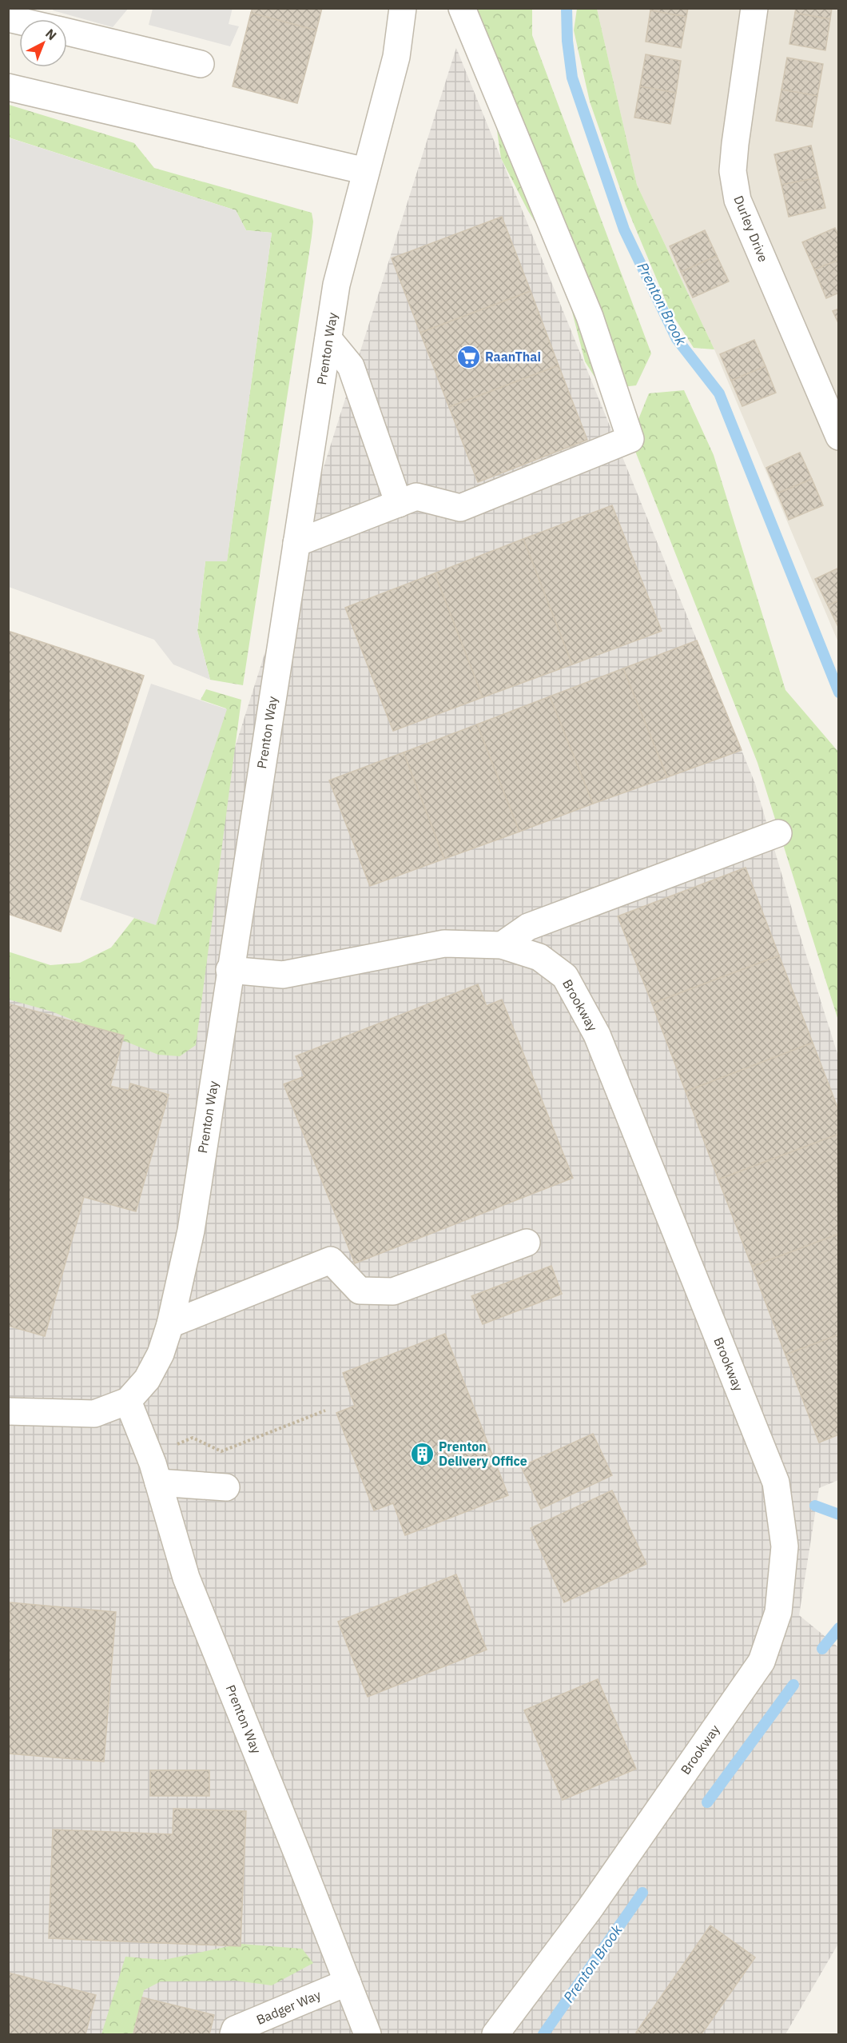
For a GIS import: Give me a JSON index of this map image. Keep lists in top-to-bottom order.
{
  "streets": {
    "street": [
      "Durley Drive",
      "Prenton Way",
      "Brookway",
      "Badger Way"
    ]
  },
  "crossings": [
    ["Prenton Way", "Brookway"],
    ["Prenton Way", "Badger Way"]
  ],
  "water": ["Prenton Brook"],
  "places": {
    "supermarket": ["RaanThai"],
    "building": ["Prenton Delivery Office"]
  },
  "north": "top right"
}
